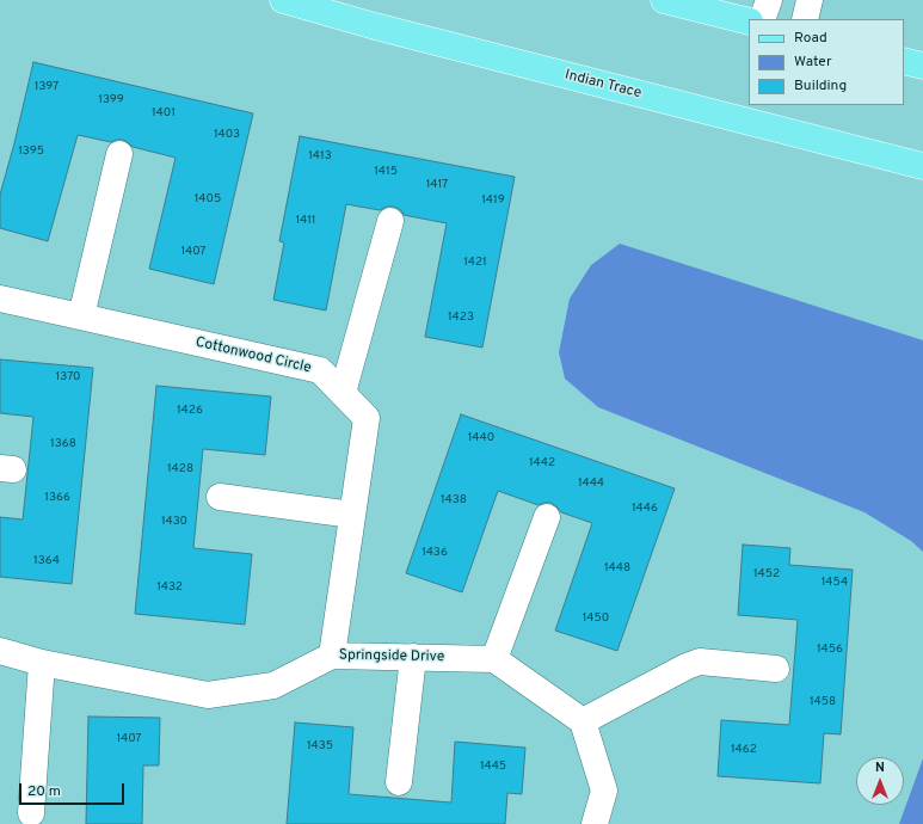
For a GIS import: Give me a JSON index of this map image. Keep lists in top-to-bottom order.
{
  "streets": {
    "main road": ["Indian Trace"],
    "street": ["Cottonwood Circle", "Springside Drive"]
  },
  "crossings": [
    ["Cottonwood Circle", "Springside Drive"]
  ],
  "house_numbers": [
    "1397",
    "1399",
    "1401",
    "1403",
    "1395",
    "1413",
    "1415",
    "1417",
    "1405",
    "1419",
    "1411",
    "1407",
    "1421",
    "1423",
    "1370",
    "1426",
    "1440",
    "1368",
    "1442",
    "1428",
    "1444",
    "1366",
    "1438",
    "1446",
    "1430",
    "1436",
    "1364",
    "1448",
    "1452",
    "1454",
    "1432",
    "1450",
    "1456",
    "1458",
    "1407",
    "1435",
    "1462",
    "1445"
  ],
  "legend": ["Road", "Water", "Building"],
  "scale_bar": "20 m",
  "north": "top"
}
